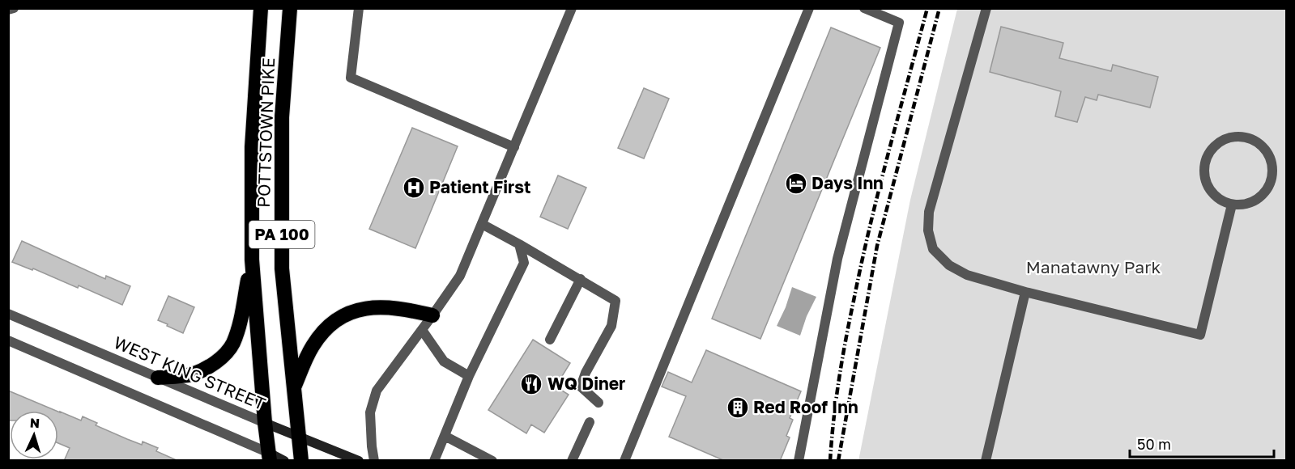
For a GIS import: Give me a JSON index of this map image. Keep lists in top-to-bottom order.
{
  "streets": {
    "highway": ["POTTSTOWN PIKE", "PA 100"],
    "main road": ["WEST KING STREET"]
  },
  "crossings": [
    ["POTTSTOWN PIKE", "WEST KING STREET"]
  ],
  "parks": ["Manatawny Park"],
  "places": {
    "hotel": ["Days Inn"],
    "hospital": ["Patient First"],
    "restaurant": ["WQ Diner"],
    "building": ["Red Roof Inn"]
  },
  "scale_bar": "50 m",
  "north": "top"
}
